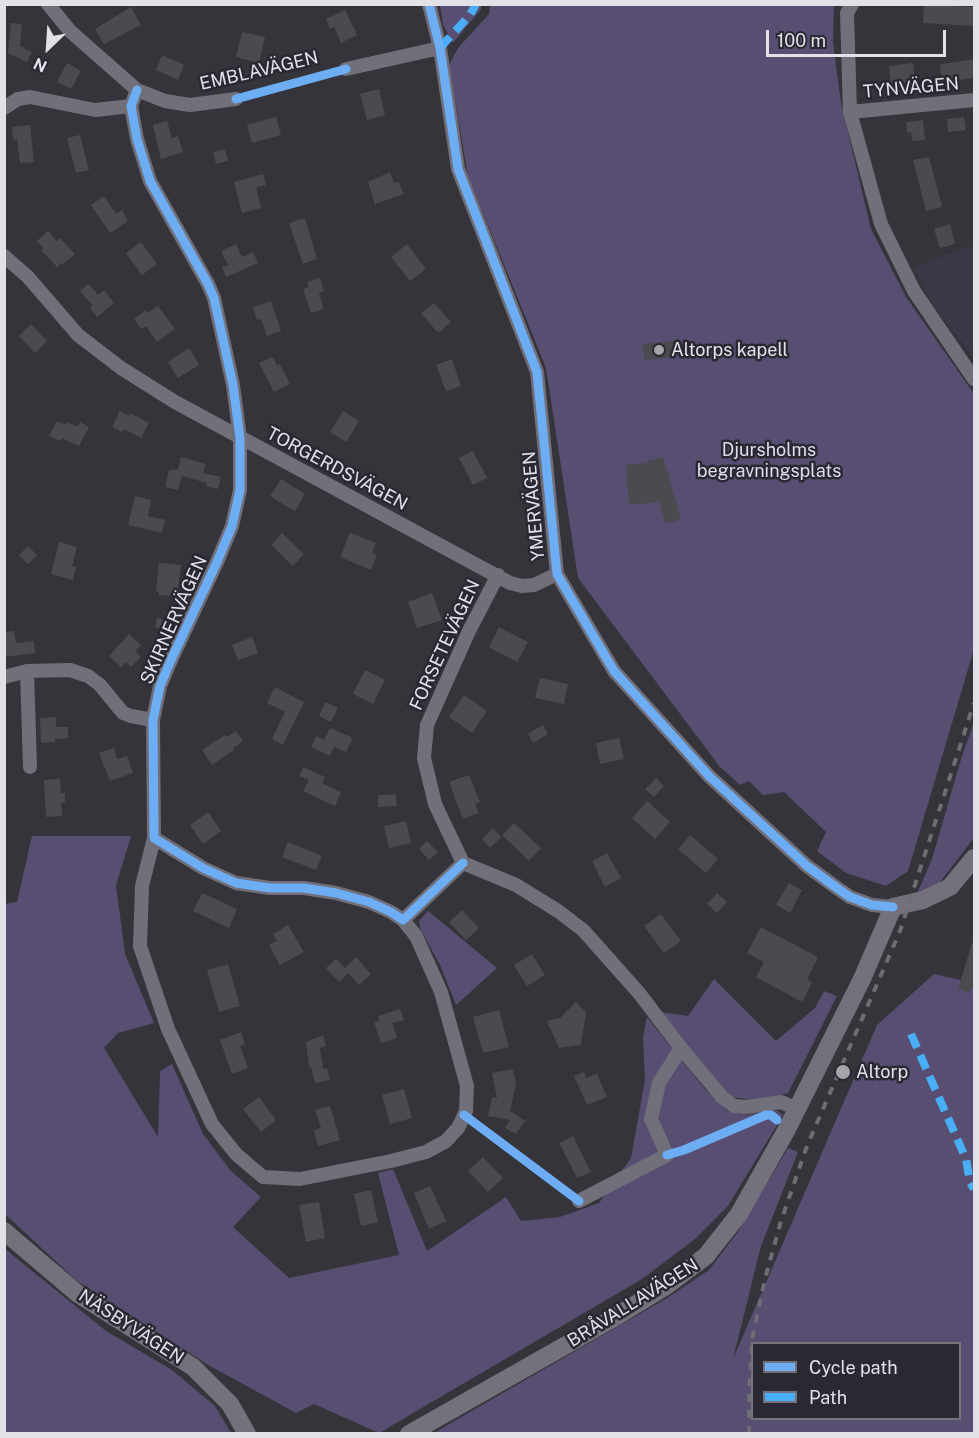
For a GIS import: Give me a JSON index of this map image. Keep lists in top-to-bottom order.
{
  "streets": {
    "street": [
      "EMBLAVÄGEN",
      "TYNVÄGEN",
      "TORGERDSVÄGEN",
      "YMERVÄGEN",
      "SKIRNERVÄGEN",
      "FORSETEVÄGEN",
      "BRÅVALLAVÄGEN",
      "NÄSBYVÄGEN"
    ]
  },
  "crossings": [
    ["EMBLAVÄGEN", "YMERVÄGEN"],
    ["TORGERDSVÄGEN", "YMERVÄGEN"],
    ["TORGERDSVÄGEN", "SKIRNERVÄGEN"],
    ["TORGERDSVÄGEN", "FORSETEVÄGEN"],
    ["YMERVÄGEN", "BRÅVALLAVÄGEN"]
  ],
  "parks": ["Djursholms begravningsplats"],
  "places": ["Altorps kapell", "Altorp"],
  "legend": ["Cycle path", "Path"],
  "scale_bar": "100 m",
  "north": "bottom left"
}
